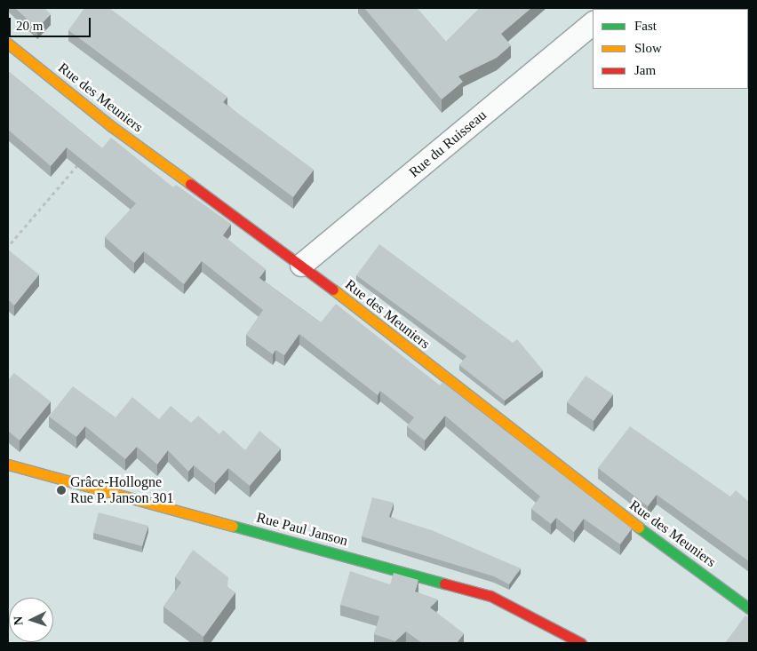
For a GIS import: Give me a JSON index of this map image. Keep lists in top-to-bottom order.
{
  "streets": {
    "street": ["Rue des Meuniers", "Rue du Ruisseau", "Rue Paul Janson"]
  },
  "crossings": [
    ["Rue des Meuniers", "Rue du Ruisseau"]
  ],
  "places": ["Grâce-Hollogne Rue P. Janson 301"],
  "legend": ["Fast", "Slow", "Jam"],
  "scale_bar": "20 m",
  "north": "left"
}
